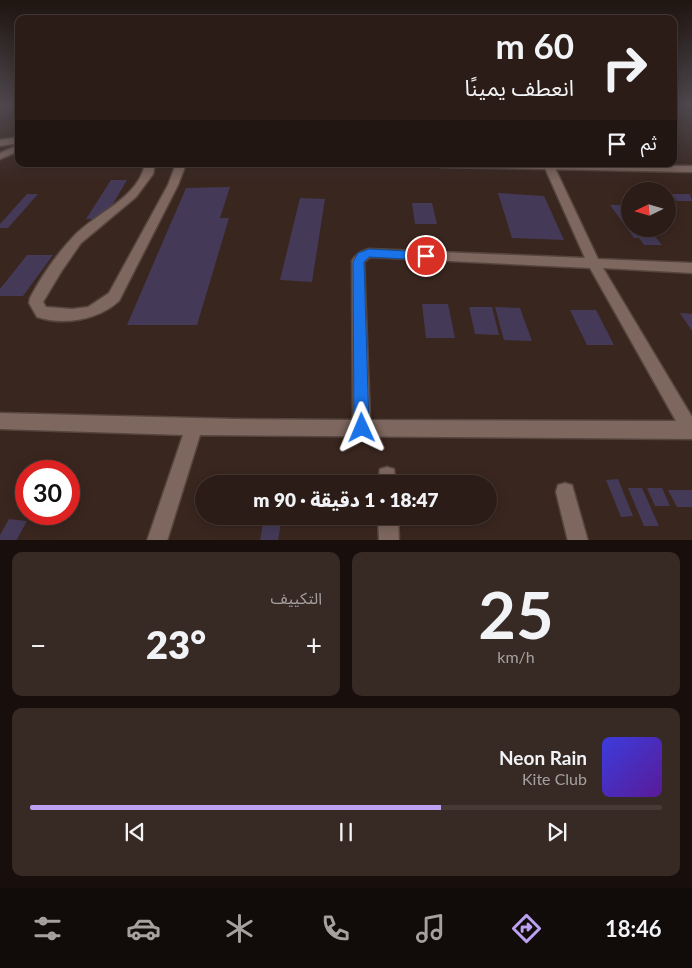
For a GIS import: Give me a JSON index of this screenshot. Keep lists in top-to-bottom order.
{
  "north": "left",
  "page": {
    "turn": ["60 m", "انعطف يمينًا"],
    "then": "ثم",
    "limit": "30",
    "trip": "18:47 · 1 دقيقة · 90 m",
    "tile": [
      ["25", "km/h"],
      "التكييف"
    ],
    "heat": ["−", "23°", "+"],
    "song": ["Neon Rain", "Kite Club"],
    "tabs": "18:46"
  }
}
